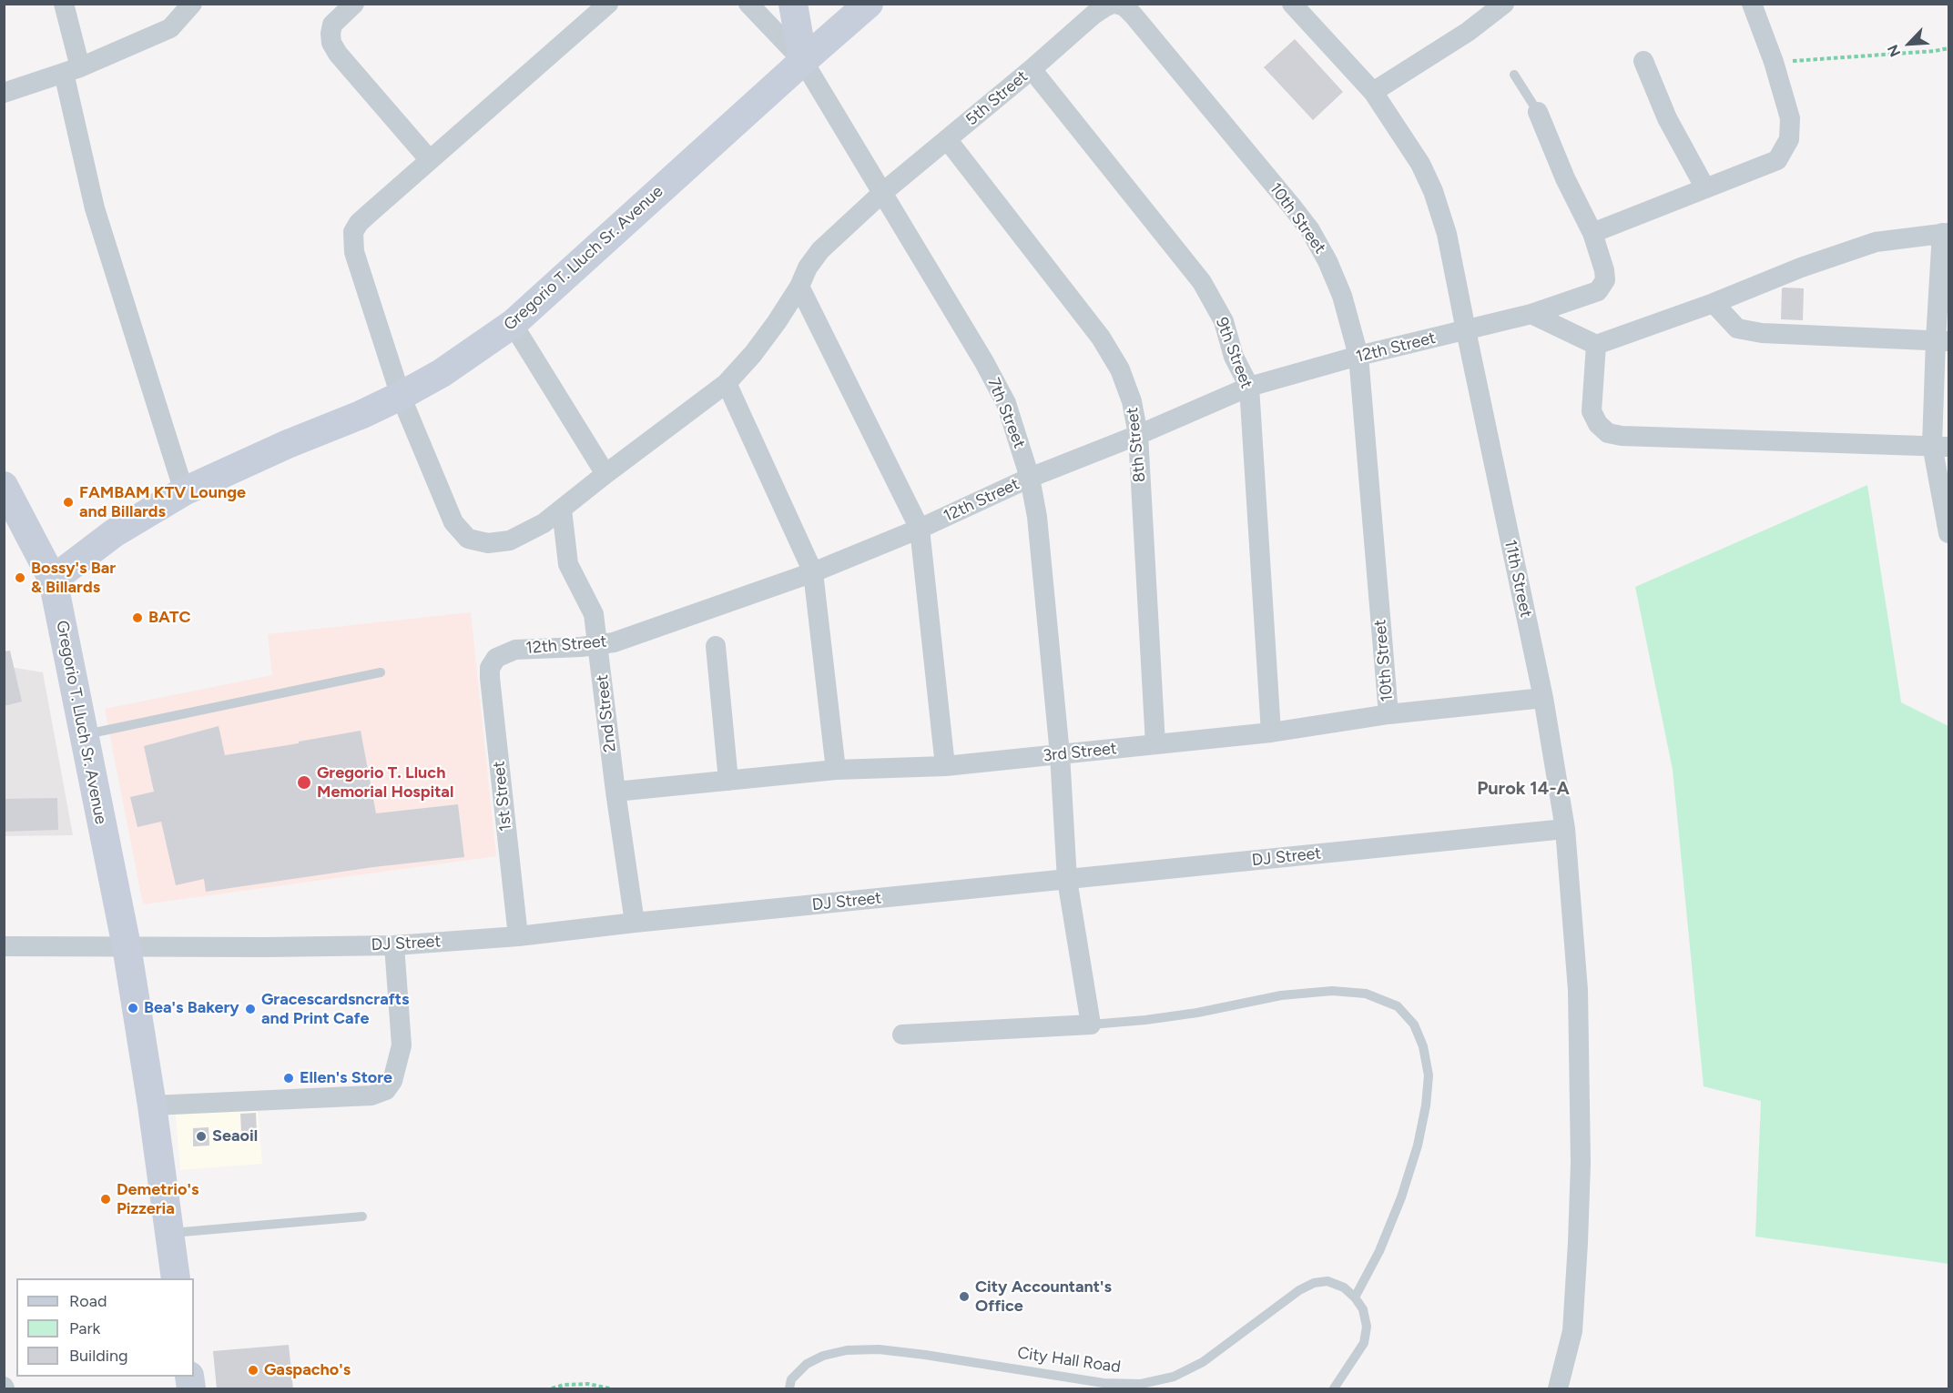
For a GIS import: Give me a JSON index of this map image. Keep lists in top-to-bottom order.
{
  "streets": {
    "main road": ["Gregorio T. Lluch Sr. Avenue"],
    "street": [
      "5th Street",
      "10th Street",
      "12th Street",
      "9th Street",
      "7th Street",
      "8th Street",
      "11th Street",
      "2nd Street",
      "3rd Street",
      "1st Street",
      "DJ Street"
    ],
    "lane": ["City Hall Road"]
  },
  "crossings": [
    ["5th Street", "10th Street"],
    ["5th Street", "Gregorio T. Lluch Sr. Avenue"],
    ["5th Street", "9th Street"],
    ["5th Street", "7th Street"],
    ["5th Street", "8th Street"],
    ["5th Street", "2nd Street"],
    ["10th Street", "12th Street"],
    ["10th Street", "3rd Street"],
    ["Gregorio T. Lluch Sr. Avenue", "7th Street"],
    ["Gregorio T. Lluch Sr. Avenue", "DJ Street"],
    ["12th Street", "9th Street"],
    ["12th Street", "7th Street"],
    ["12th Street", "8th Street"],
    ["12th Street", "11th Street"],
    ["12th Street", "2nd Street"],
    ["12th Street", "1st Street"],
    ["9th Street", "3rd Street"],
    ["7th Street", "3rd Street"],
    ["7th Street", "DJ Street"],
    ["8th Street", "3rd Street"],
    ["11th Street", "3rd Street"],
    ["11th Street", "DJ Street"],
    ["2nd Street", "3rd Street"],
    ["2nd Street", "DJ Street"],
    ["1st Street", "DJ Street"]
  ],
  "districts": ["Purok 14-A"],
  "places": [
    "FAMBAM KTV Lounge and Billards",
    "Bossy's Bar & Billards",
    "BATC",
    "Gregorio T. Lluch Memorial Hospital",
    "Bea's Bakery",
    "Gracescardsncrafts and Print Cafe",
    "Ellen's Store",
    "Seaoil",
    "Demetrio's Pizzeria",
    "City Accountant's Office",
    "Gaspacho's"
  ],
  "legend": ["Road", "Park", "Building"],
  "north": "bottom left"
}
